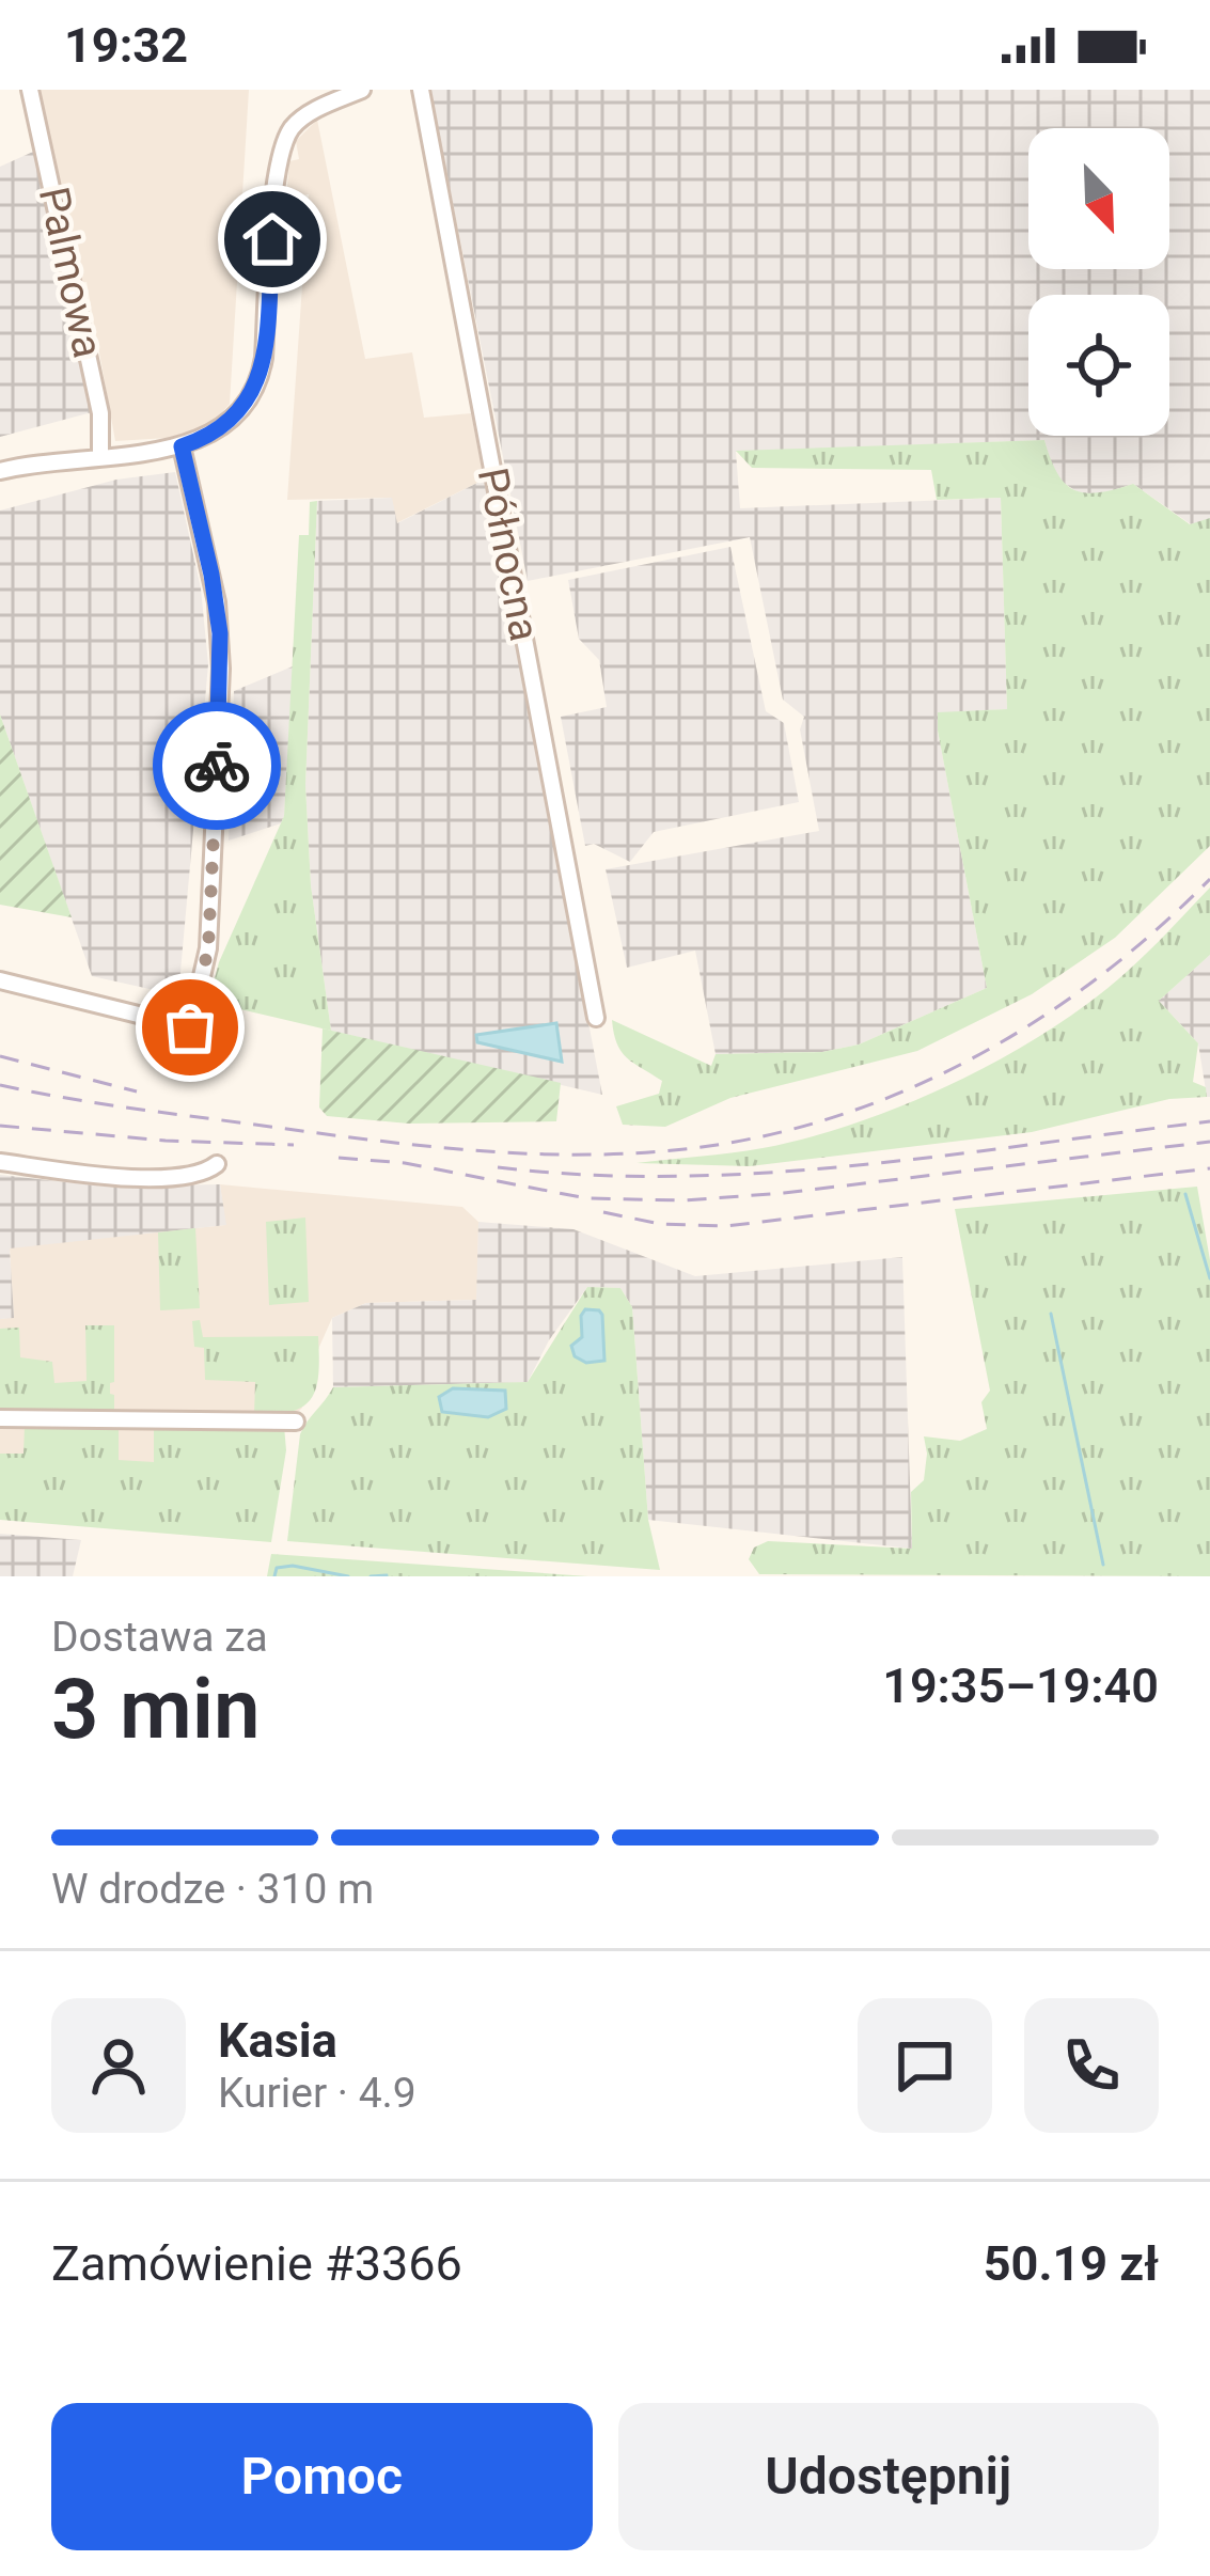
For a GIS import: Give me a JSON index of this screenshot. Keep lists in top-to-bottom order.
{
  "streets": {
    "street": ["Palmowa", "Północna"]
  },
  "north": "bottom right",
  "page": {
    "status": "19:32",
    "heading": ["3 min", "Dostawa za", "19:35–19:40"],
    "panel": [
      "Kasia",
      "Kurier · 4.9",
      "Zamówienie #3366",
      "50.19 zł"
    ],
    "bar": "W drodze · 310 m",
    "buttons": ["Pomoc", "Udostępnij"]
  }
}
